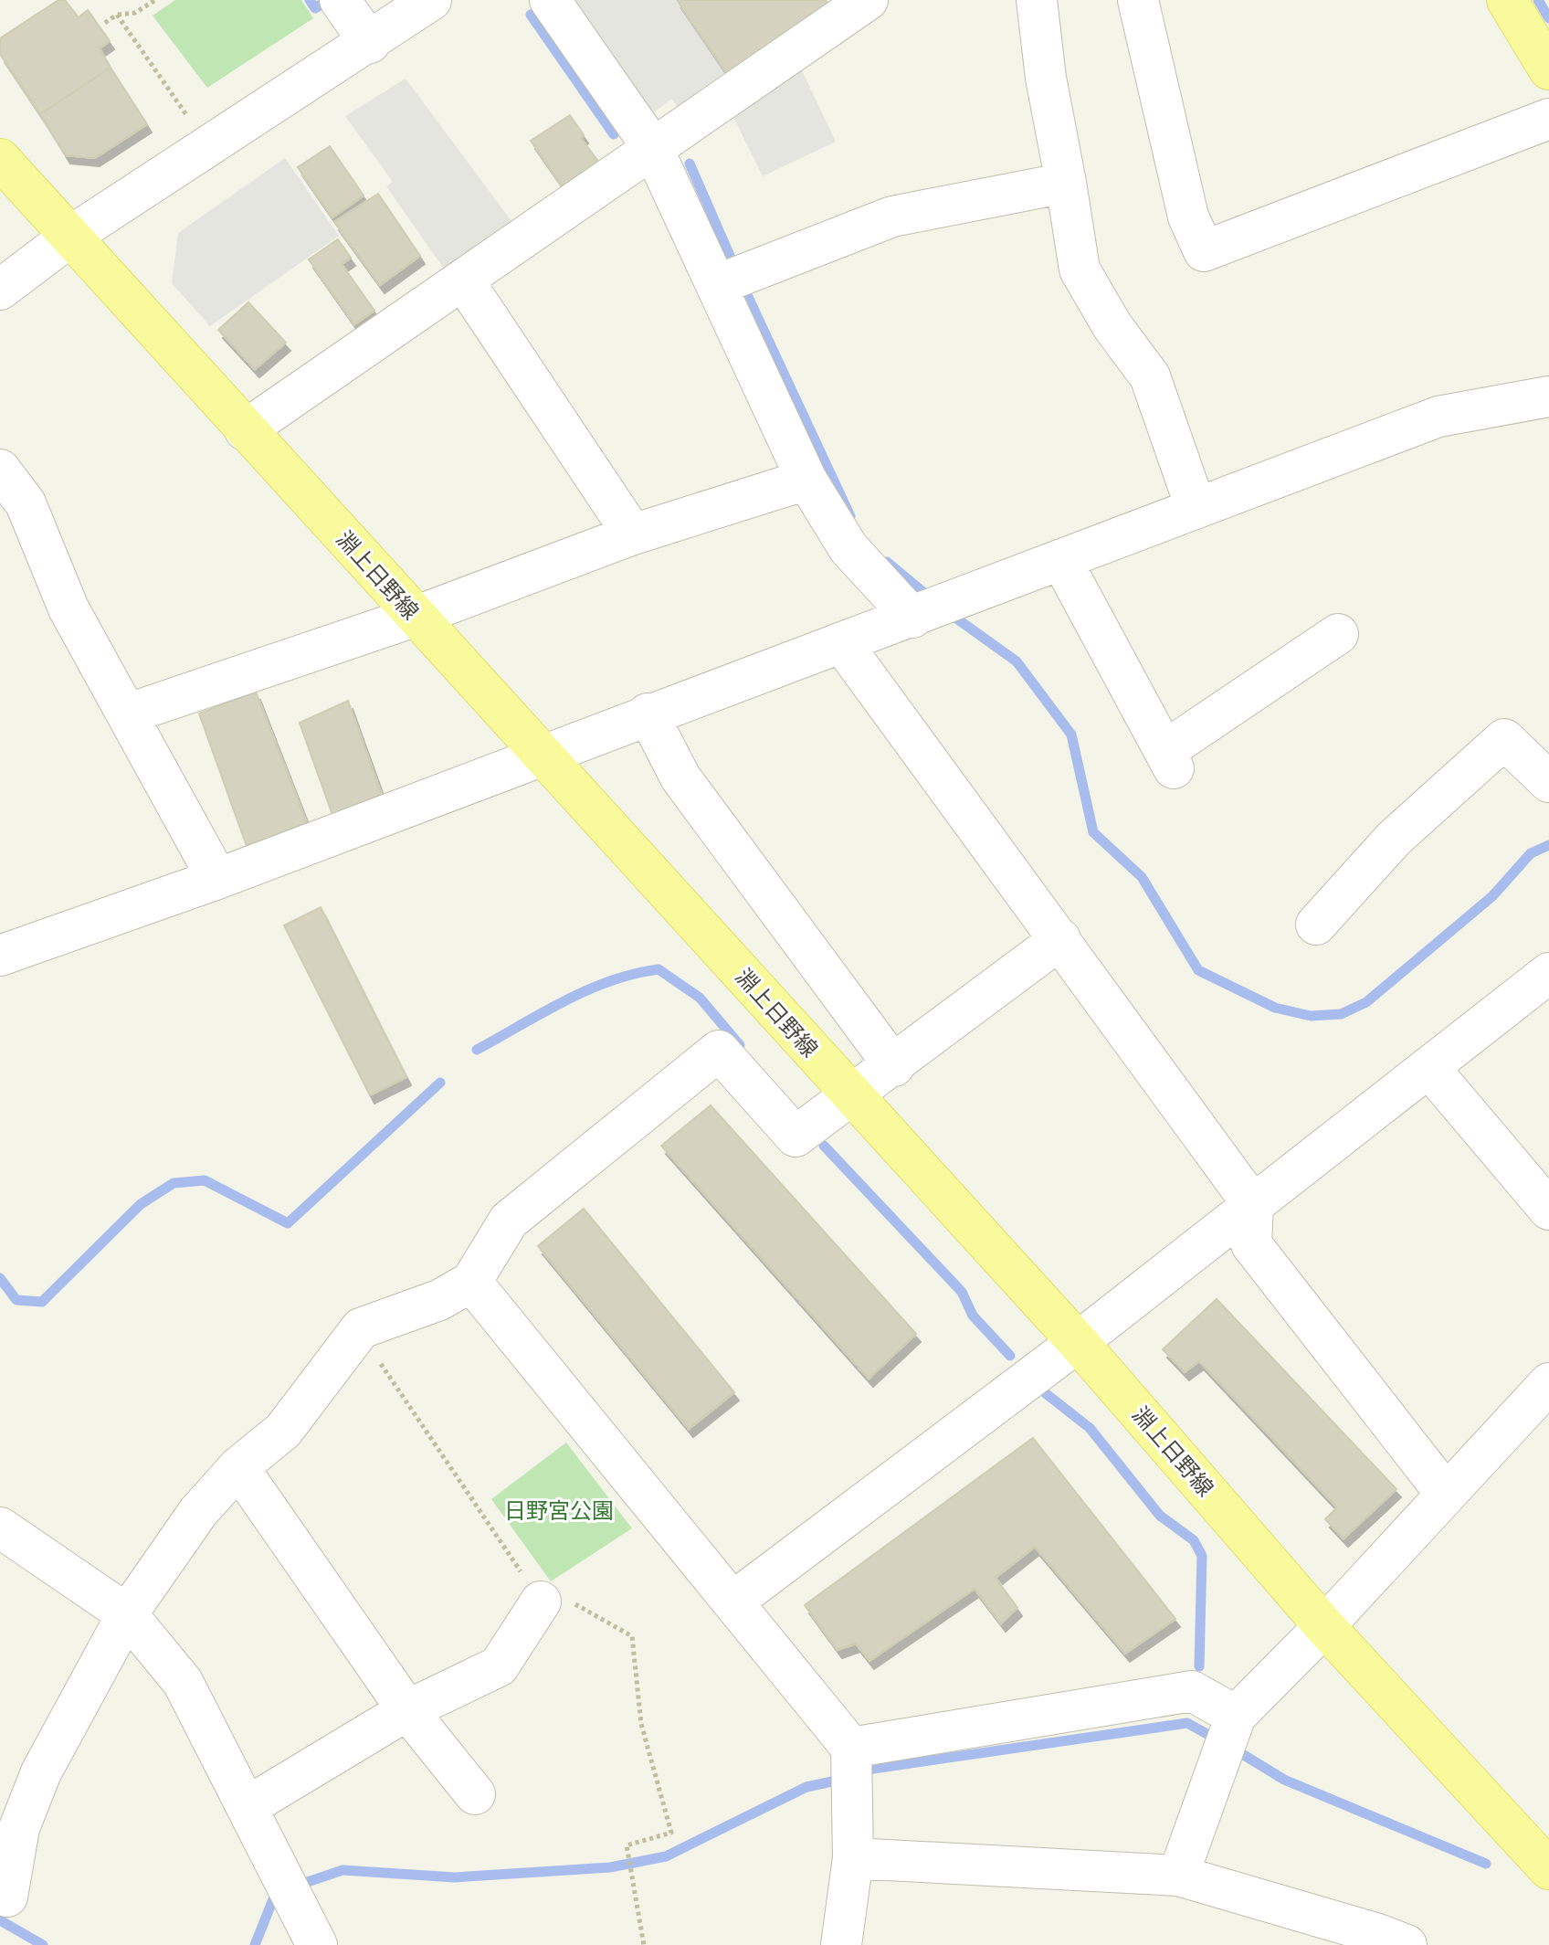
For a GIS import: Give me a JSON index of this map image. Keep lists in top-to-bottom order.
{
  "streets": {
    "main road": ["淵上日野線"]
  },
  "parks": ["日野宮公園"]
}
